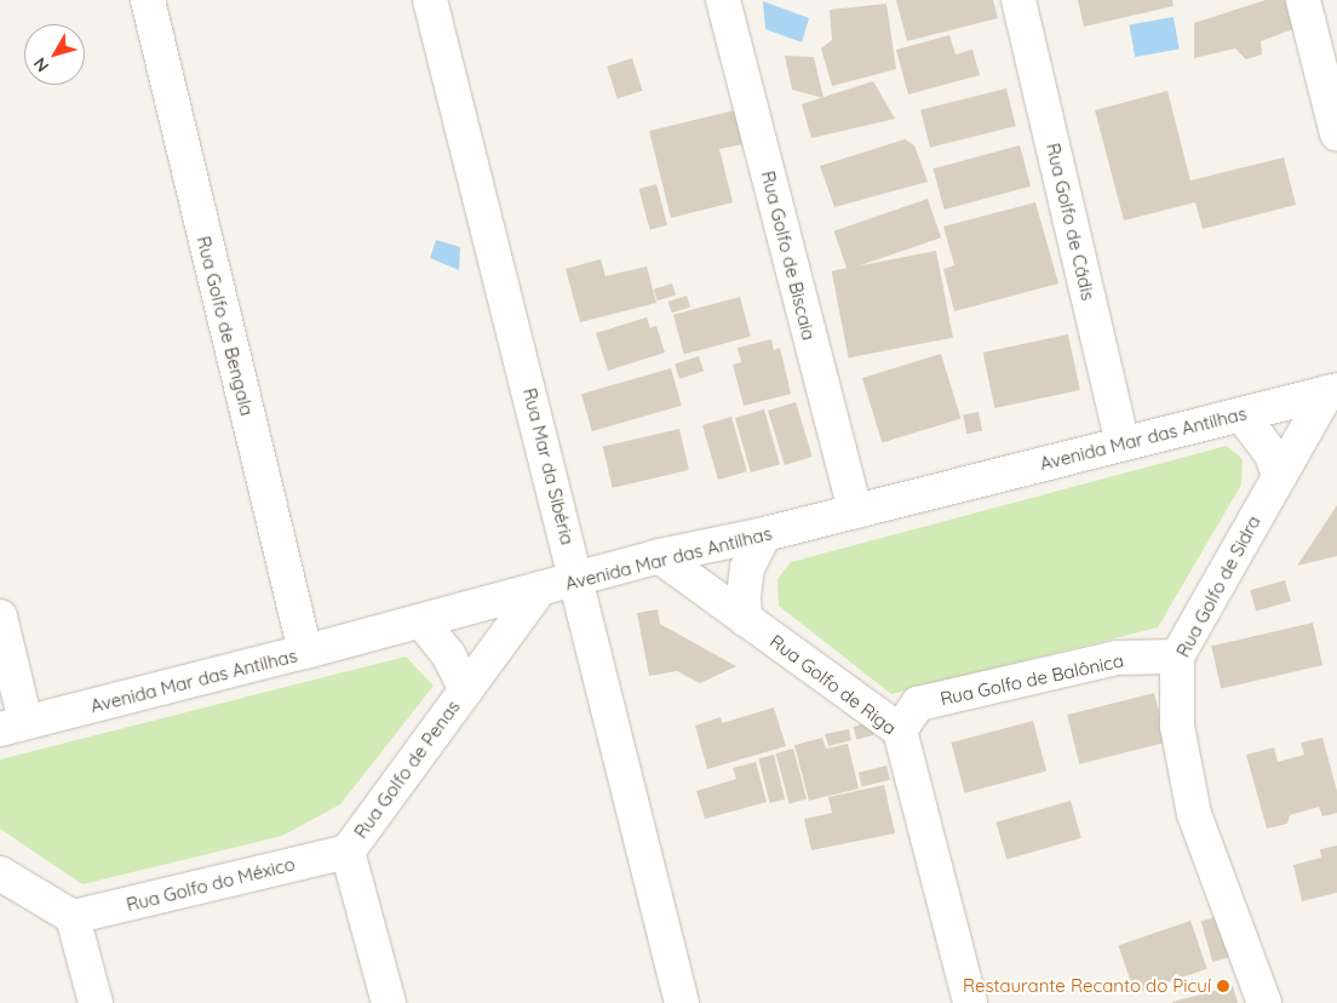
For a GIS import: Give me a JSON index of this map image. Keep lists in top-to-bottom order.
{
  "streets": {
    "street": [
      "Rua Golfo de Cádis",
      "Rua Golfo de Biscaia",
      "Rua Golfo de Bengala",
      "Avenida Mar das Antilhas",
      "Rua Mar da Sibéria",
      "Rua Golfo de Sidra",
      "Rua Golfo de Balônica",
      "Rua Golfo de Riga",
      "Rua Golfo de Penas",
      "Rua Golfo do México"
    ]
  },
  "crossings": [
    ["Rua Golfo de Cádis", "Avenida Mar das Antilhas"],
    ["Rua Golfo de Biscaia", "Avenida Mar das Antilhas"],
    ["Rua Golfo de Bengala", "Avenida Mar das Antilhas"],
    ["Avenida Mar das Antilhas", "Rua Mar da Sibéria"],
    ["Avenida Mar das Antilhas", "Rua Golfo de Sidra"],
    ["Avenida Mar das Antilhas", "Rua Golfo de Riga"],
    ["Avenida Mar das Antilhas", "Rua Golfo de Penas"],
    ["Rua Golfo de Sidra", "Rua Golfo de Balônica"],
    ["Rua Golfo de Balônica", "Rua Golfo de Riga"],
    ["Rua Golfo de Penas", "Rua Golfo do México"]
  ],
  "places": ["Restaurante Recanto do Picuí"],
  "north": "bottom left"
}
